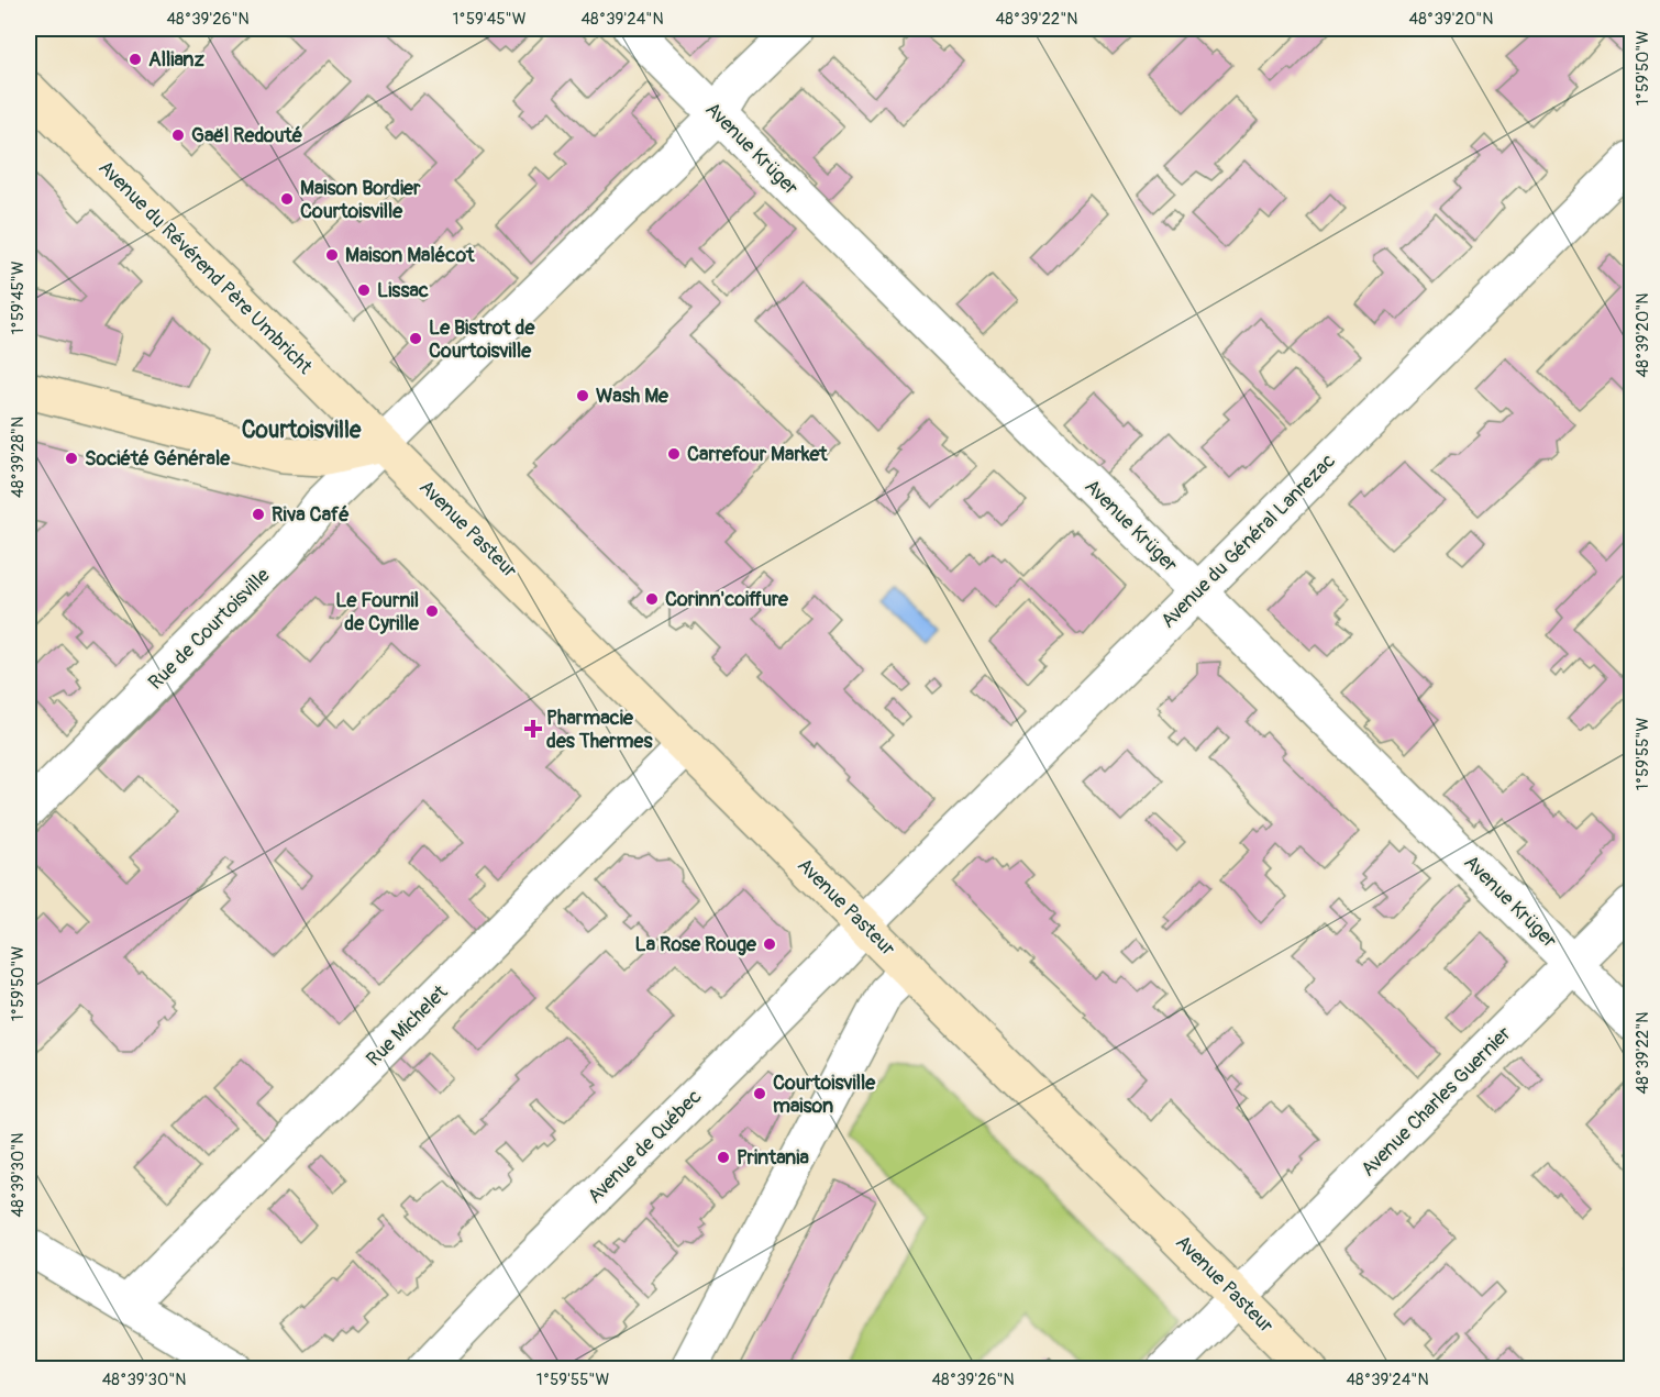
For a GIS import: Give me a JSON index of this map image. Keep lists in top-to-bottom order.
{
  "streets": {
    "main road": ["Avenue du Révérend Père Umbricht", "Avenue Pasteur"],
    "street": [
      "Avenue Krüger",
      "Avenue du Général Lanrezac",
      "Rue de Courtoisville",
      "Rue Michelet",
      "Avenue Charles Guernier",
      "Avenue de Québec"
    ]
  },
  "crossings": [
    ["Avenue Krüger", "Avenue du Général Lanrezac"],
    ["Avenue Krüger", "Rue de Courtoisville"],
    ["Avenue Krüger", "Avenue Charles Guernier"],
    ["Avenue du Révérend Père Umbricht", "Avenue Pasteur"],
    ["Avenue du Révérend Père Umbricht", "Rue de Courtoisville"],
    ["Avenue Pasteur", "Avenue du Général Lanrezac"],
    ["Avenue Pasteur", "Rue de Courtoisville"],
    ["Avenue Pasteur", "Rue Michelet"],
    ["Avenue Pasteur", "Avenue Charles Guernier"],
    ["Avenue Pasteur", "Avenue de Québec"],
    ["Avenue du Général Lanrezac", "Avenue de Québec"]
  ],
  "districts": ["Courtoisville"],
  "places": {
    "other": [
      "Allianz",
      "Gaël Redouté",
      "Maison Bordier Courtoisville",
      "Maison Malécot",
      "Lissac",
      "Le Bistrot de Courtoisville",
      "Wash Me",
      "Carrefour Market",
      "Société Générale",
      "Riva Café",
      "Corinn'coiffure",
      "Le Fournil de Cyrille",
      "La Rose Rouge",
      "Courtoisville maison",
      "Printania"
    ],
    "health": ["Pharmacie des Thermes"]
  },
  "coordinates": [
    "48°39'26\"N",
    "1°59'45\"W",
    "48°39'24\"N",
    "48°39'22\"N",
    "48°39'20\"N",
    "1°59'50\"W",
    "48°39'28\"N",
    "1°59'55\"W",
    "48°39'30\"N"
  ]
}
